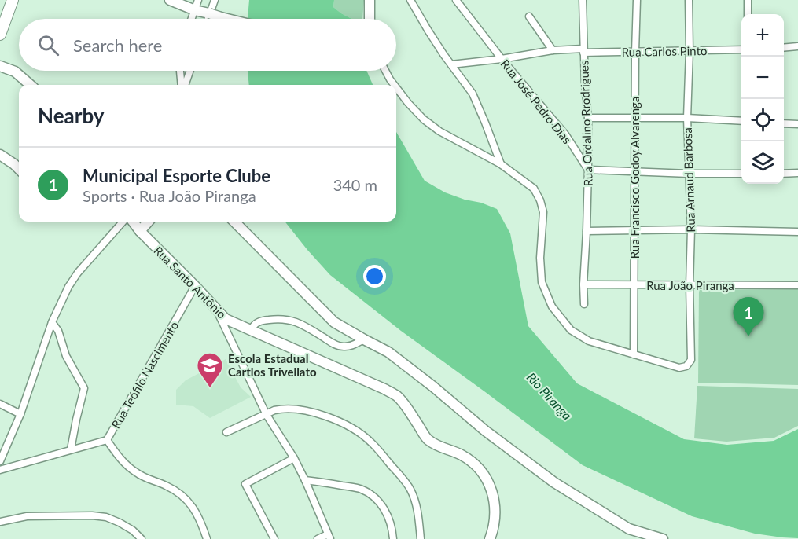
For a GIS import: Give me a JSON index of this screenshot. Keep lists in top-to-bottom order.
{
  "streets": {
    "main road": ["Rua Santo Antônio"],
    "street": [
      "Rua Carlos Pinto",
      "Rua José Pedro Dias",
      "Rua Ordalino Rrodrigues",
      "Rua Francisco Godoy Alvarenga",
      "Rua Arnaud Barbosa",
      "Rua João Piranga",
      "Rua Teófilo Nascimento"
    ]
  },
  "crossings": [
    ["Rua Carlos Pinto", "Rua José Pedro Dias"],
    ["Rua Carlos Pinto", "Rua Ordalino Rrodrigues"],
    ["Rua Carlos Pinto", "Rua Francisco Godoy Alvarenga"],
    ["Rua Carlos Pinto", "Rua Arnaud Barbosa"],
    ["Rua José Pedro Dias", "Rua Ordalino Rrodrigues"],
    ["Rua Ordalino Rrodrigues", "Rua João Piranga"],
    ["Rua Francisco Godoy Alvarenga", "Rua Arnaud Barbosa"],
    ["Rua Francisco Godoy Alvarenga", "Rua João Piranga"],
    ["Rua Arnaud Barbosa", "Rua João Piranga"],
    ["Rua Santo Antônio", "Rua Teófilo Nascimento"]
  ],
  "water": ["Rio Piranga"],
  "places": {
    "school or university": ["Escola Estadual Cartlos Trivellato"]
  },
  "page": {
    "map_buttons": ["+", "−"],
    "search": "Search here",
    "heading": "Nearby",
    "list": [
      {
        "mark": "1",
        "name": "Municipal Esporte Clube",
        "note": "Sports · Rua João Piranga",
        "value": "340 m"
      }
    ],
    "pins": "1"
  }
}
